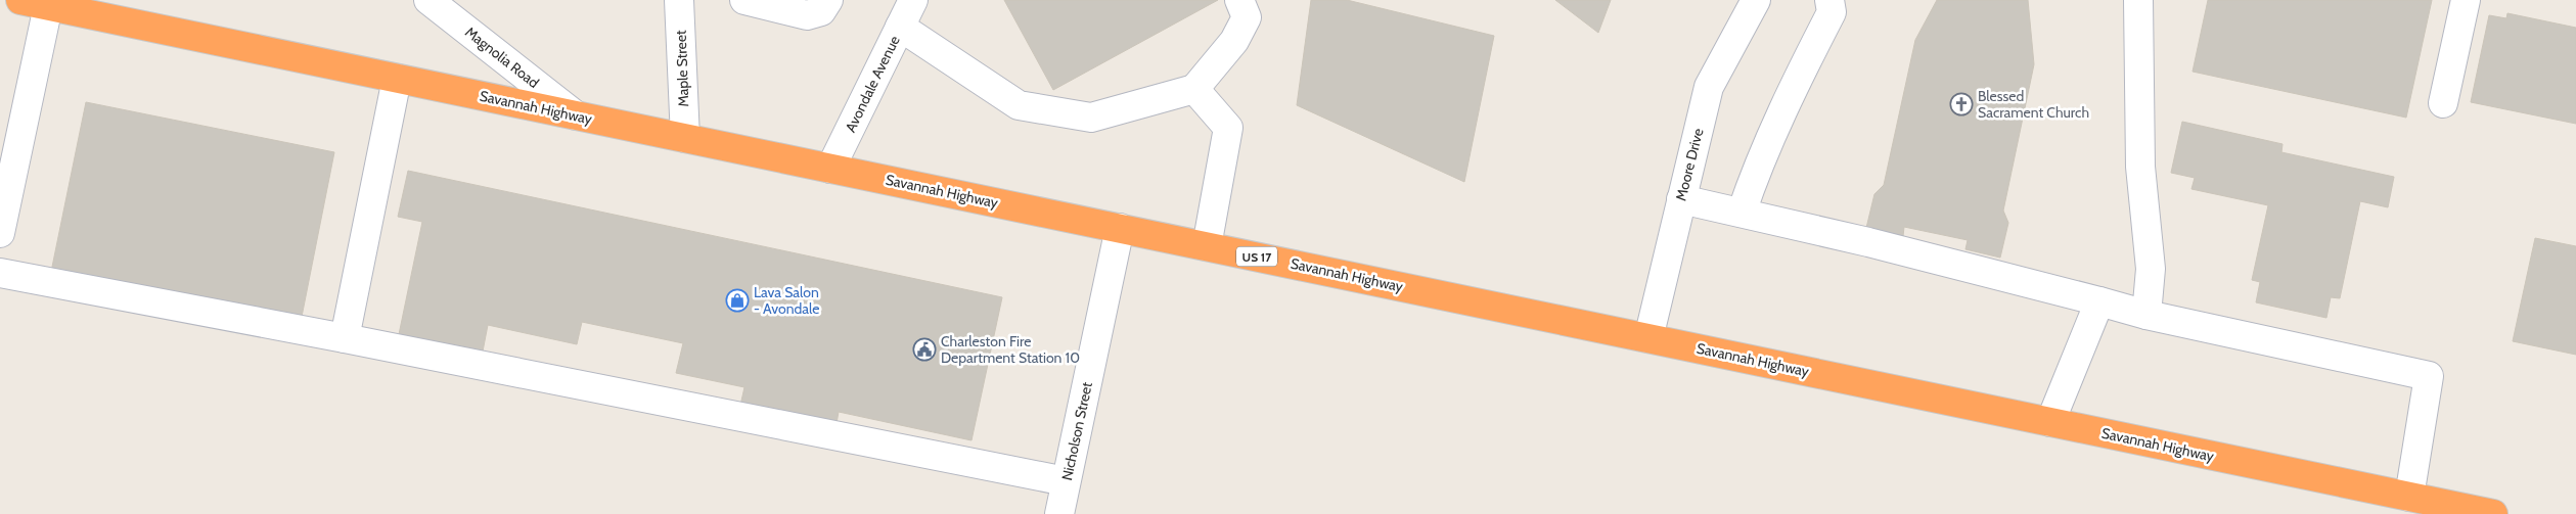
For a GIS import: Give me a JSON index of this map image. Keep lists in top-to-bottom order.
{
  "streets": {
    "highway": ["Savannah Highway", "US 17"],
    "street": [
      "Magnolia Road",
      "Maple Street",
      "Avondale Avenue",
      "Moore Drive",
      "Nicholson Street"
    ]
  },
  "crossings": [
    ["Magnolia Road", "Savannah Highway"],
    ["Maple Street", "Savannah Highway"],
    ["Avondale Avenue", "Savannah Highway"],
    ["Savannah Highway", "Moore Drive"],
    ["Savannah Highway", "Nicholson Street"]
  ],
  "places": {
    "church": ["Blessed Sacrament Church"],
    "shop": ["Lava Salon - Avondale"],
    "public building": ["Charleston Fire Department Station 10"]
  }
}
